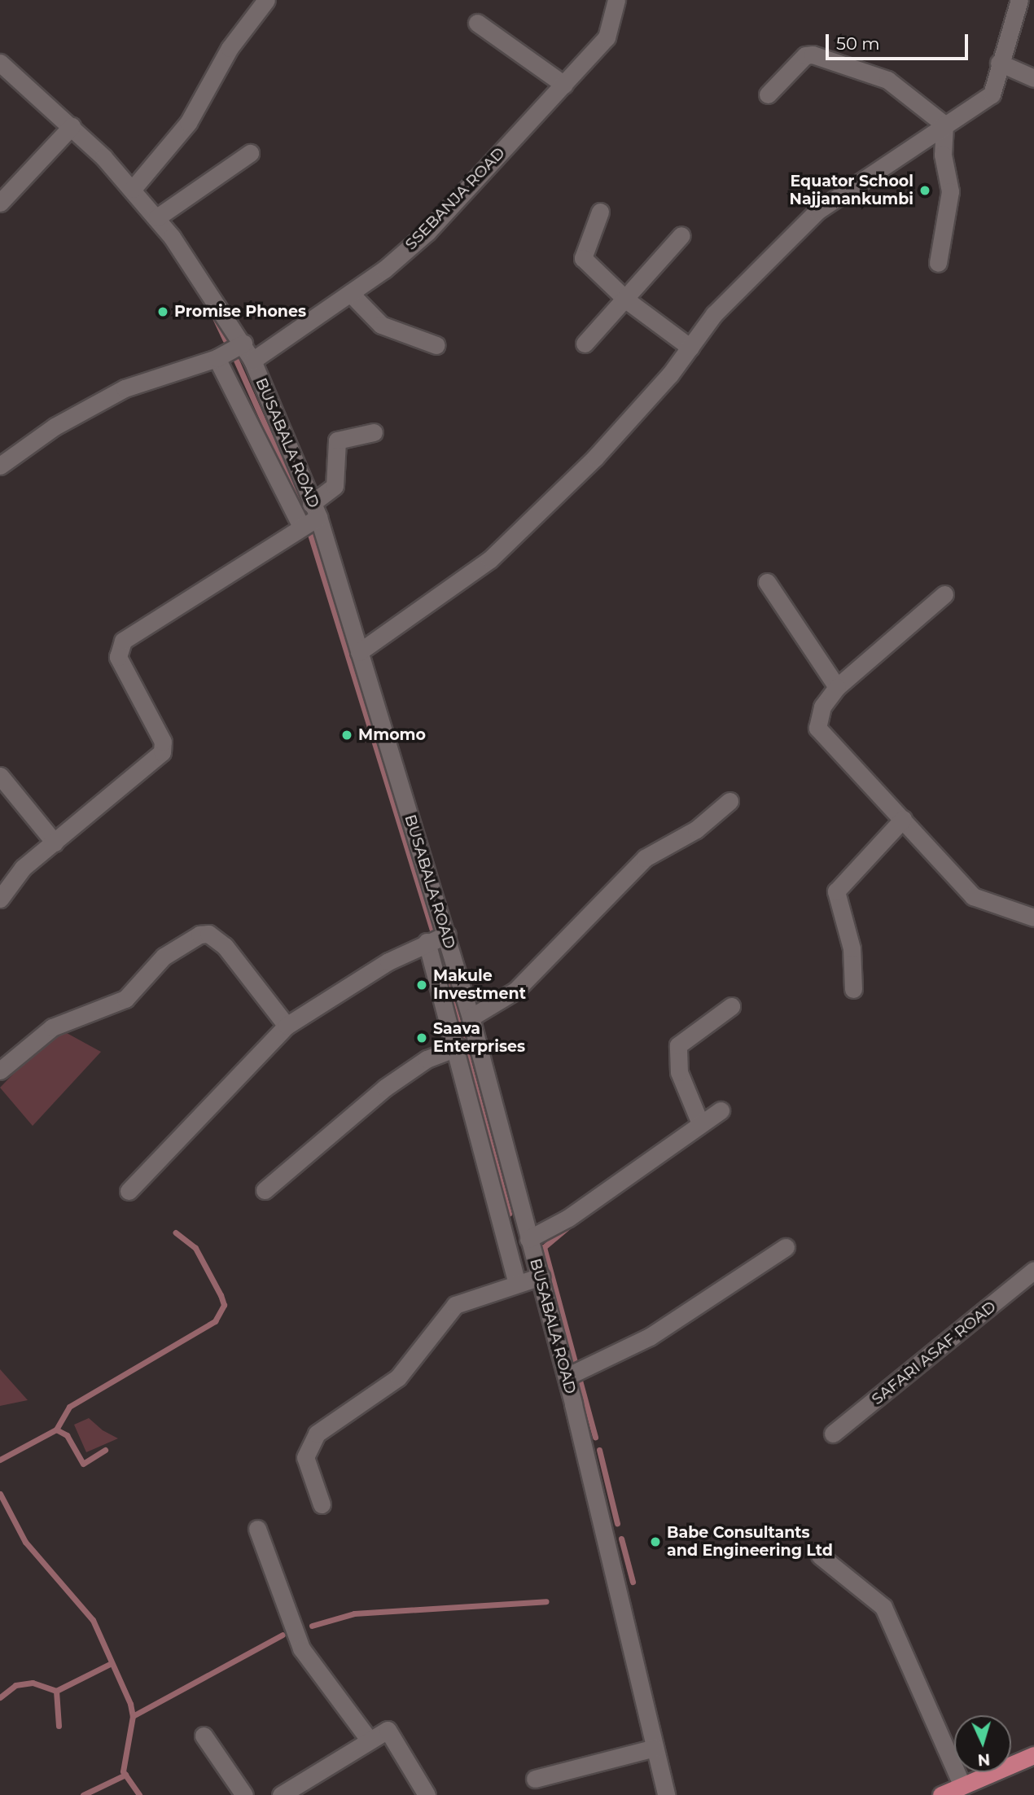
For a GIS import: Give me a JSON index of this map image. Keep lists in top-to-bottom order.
{
  "streets": {
    "street": ["SSEBANJA ROAD", "BUSABALA ROAD", "SAFARI ASAF ROAD"]
  },
  "crossings": [
    ["SSEBANJA ROAD", "BUSABALA ROAD"]
  ],
  "places": [
    "Equator School Najjanankumbi",
    "Promise Phones",
    "Mmomo",
    "Makule Investment",
    "Saava Enterprises",
    "Babe Consultants and Engineering Ltd"
  ],
  "scale_bar": "50 m",
  "north": "bottom"
}
